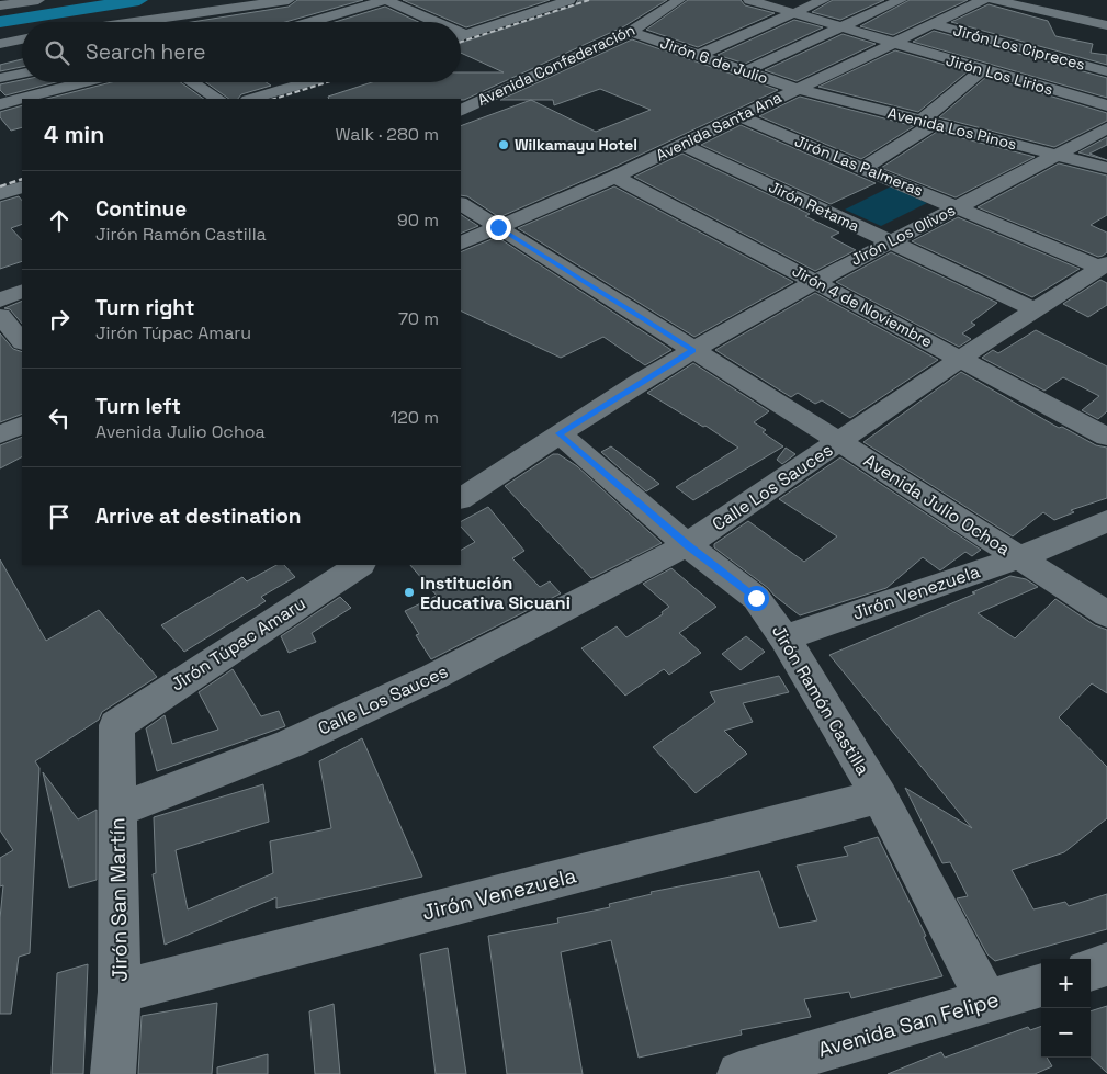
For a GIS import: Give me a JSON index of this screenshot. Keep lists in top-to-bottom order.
{
  "streets": {
    "street": [
      "Jirón Los Cipreces",
      "Jirón 6 de Julio",
      "Avenida Confederación",
      "Jirón Los Lirios",
      "Avenida Santa Ana",
      "Avenida Los Pinos",
      "Jirón Las Palmeras",
      "Jirón Retama",
      "Jirón Los Olivos",
      "Jirón 4 de Noviembre",
      "Calle Los Sauces",
      "Avenida Julio Ochoa",
      "Jirón Venezuela",
      "Jirón Túpac Amaru",
      "Jirón Ramón Castilla",
      "Jirón San Martín",
      "Avenida San Felipe"
    ]
  },
  "crossings": [
    ["Jirón Los Cipreces", "Avenida Santa Ana"],
    ["Jirón 6 de Julio", "Avenida Confederación"],
    ["Jirón 6 de Julio", "Avenida Santa Ana"],
    ["Jirón 6 de Julio", "Avenida Los Pinos"],
    ["Jirón Los Lirios", "Avenida Santa Ana"],
    ["Avenida Santa Ana", "Avenida Los Pinos"],
    ["Avenida Santa Ana", "Jirón Las Palmeras"],
    ["Avenida Santa Ana", "Jirón Retama"],
    ["Avenida Santa Ana", "Jirón 4 de Noviembre"],
    ["Avenida Santa Ana", "Avenida Julio Ochoa"],
    ["Avenida Los Pinos", "Jirón Los Olivos"],
    ["Jirón Las Palmeras", "Jirón Los Olivos"],
    ["Jirón Las Palmeras", "Calle Los Sauces"],
    ["Jirón Retama", "Jirón Los Olivos"],
    ["Jirón Retama", "Calle Los Sauces"],
    ["Jirón Los Olivos", "Jirón 4 de Noviembre"],
    ["Jirón Los Olivos", "Avenida Julio Ochoa"],
    ["Jirón 4 de Noviembre", "Calle Los Sauces"],
    ["Calle Los Sauces", "Avenida Julio Ochoa"],
    ["Calle Los Sauces", "Jirón Ramón Castilla"],
    ["Calle Los Sauces", "Jirón San Martín"],
    ["Avenida Julio Ochoa", "Jirón Venezuela"],
    ["Jirón Venezuela", "Jirón Ramón Castilla"],
    ["Jirón Venezuela", "Jirón San Martín"],
    ["Jirón Túpac Amaru", "Jirón San Martín"],
    ["Jirón Ramón Castilla", "Avenida San Felipe"]
  ],
  "places": ["Wilkamayu Hotel", "Institución Educativa Sicuani"],
  "page": {
    "search": "Search here",
    "heading": ["4 min", "Walk · 280 m"],
    "list": [
      ["Continue", "Jirón Ramón Castilla", "90 m"],
      ["Turn right", "Jirón Túpac Amaru", "70 m"],
      ["Turn left", "Avenida Julio Ochoa", "120 m"],
      "Arrive at destination"
    ],
    "map_buttons": ["+", "−"]
  }
}
